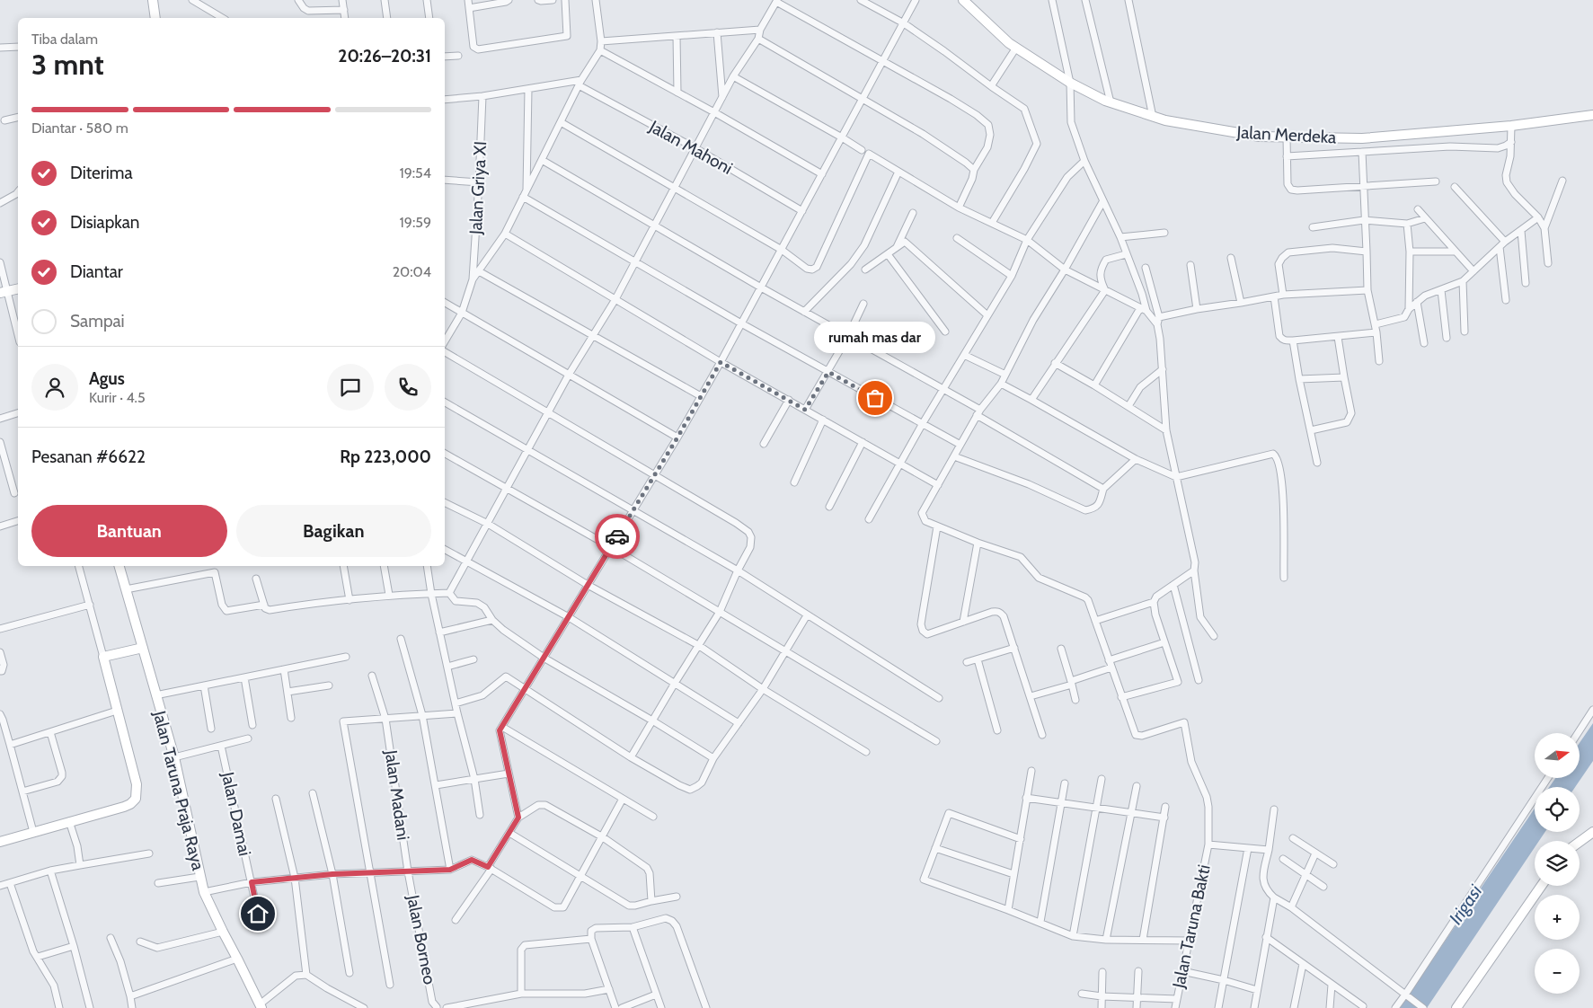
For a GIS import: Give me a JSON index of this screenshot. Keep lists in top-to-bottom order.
{
  "streets": {
    "street": [
      "Jalan Merdeka",
      "Jalan Mahoni",
      "Jalan Griya XI",
      "Jalan Taruna Praja Raya",
      "Jalan Madani",
      "Jalan Damai",
      "Jalan Taruna Bakti",
      "Jalan Borneo"
    ]
  },
  "crossings": [
    ["Jalan Madani", "Jalan Borneo"]
  ],
  "water": ["Irigasi"],
  "places": ["rumah mas dar"],
  "north": "right",
  "page": {
    "heading": ["3 mnt", "Tiba dalam", "20:26–20:31"],
    "panel": [
      "Agus",
      "Kurir · 4.5",
      "Pesanan #6622",
      "Rp 223,000"
    ],
    "bar": "Diantar · 580 m",
    "list": [
      ["Diterima", "19:54"],
      ["Disiapkan", "19:59"],
      ["Diantar", "20:04"],
      "Sampai"
    ],
    "bubble": "rumah mas dar",
    "buttons": ["Bantuan", "Bagikan"],
    "map_buttons": ["+", "−"]
  }
}
